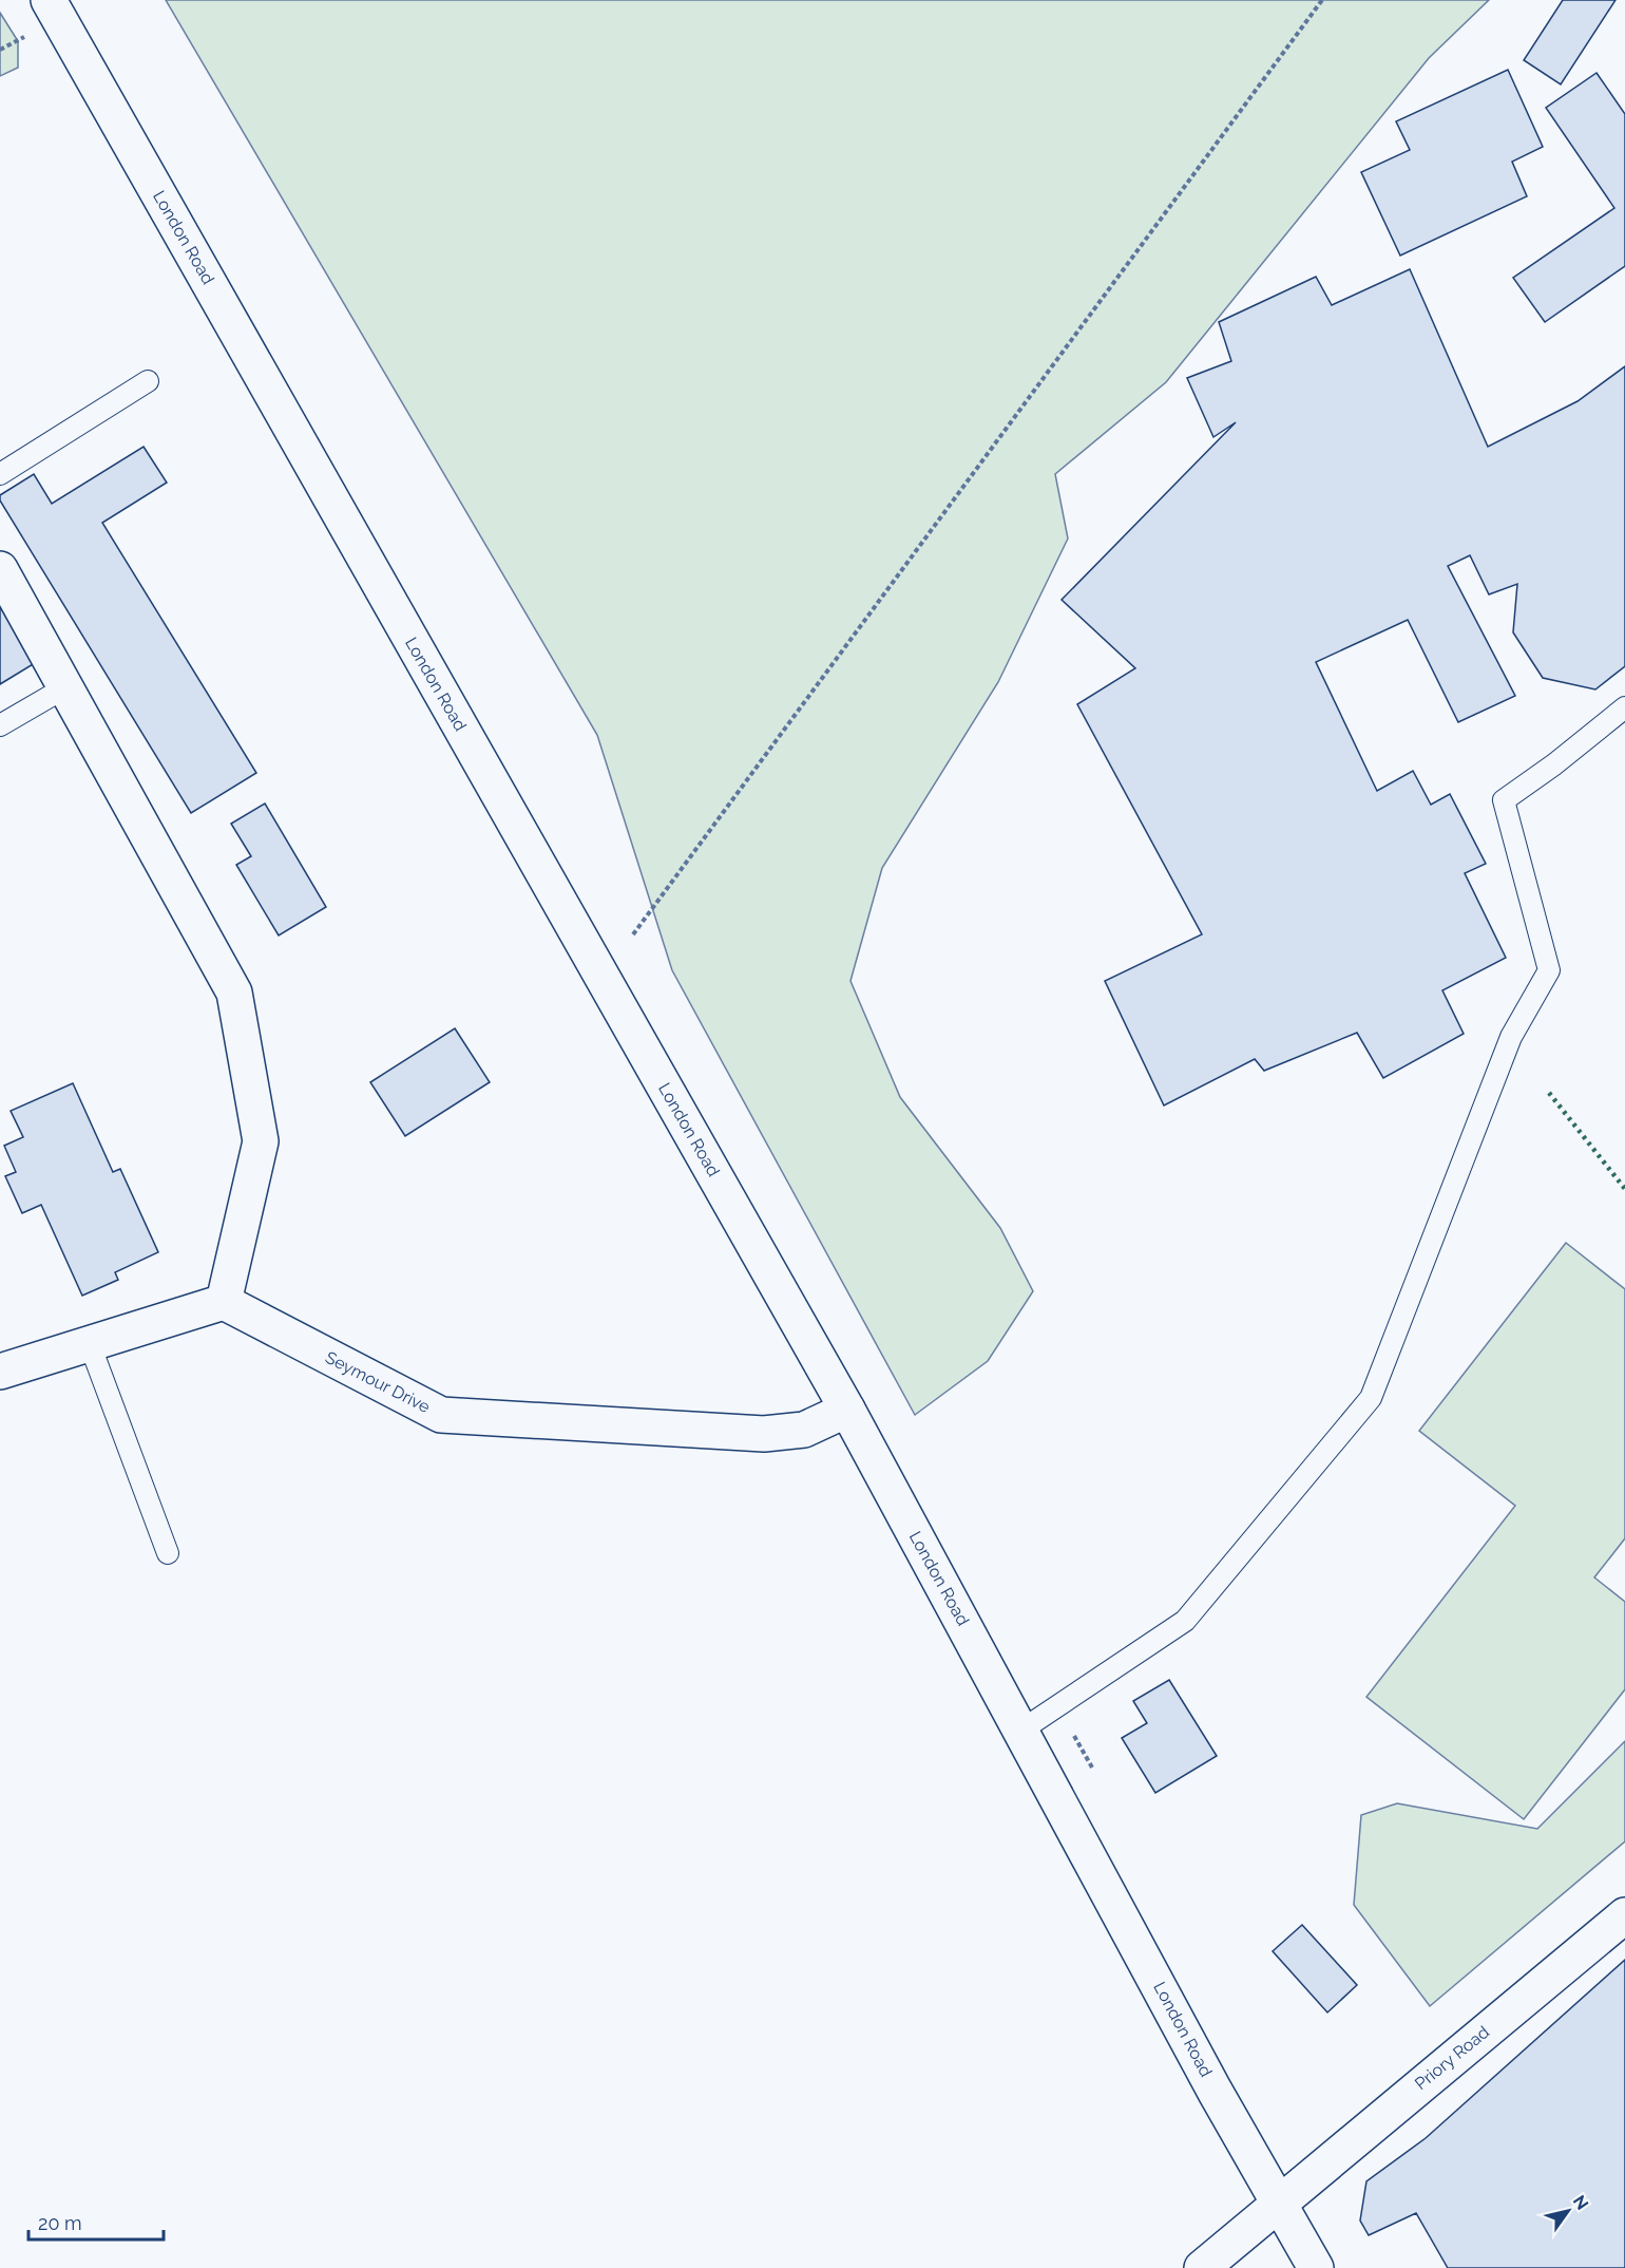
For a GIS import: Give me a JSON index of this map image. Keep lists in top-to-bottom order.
{
  "streets": {
    "main road": ["London Road", "Seymour Drive", "Priory Road"]
  },
  "crossings": [
    ["London Road", "Seymour Drive"],
    ["London Road", "Priory Road"]
  ],
  "scale_bar": "20 m",
  "north": "top right"
}
